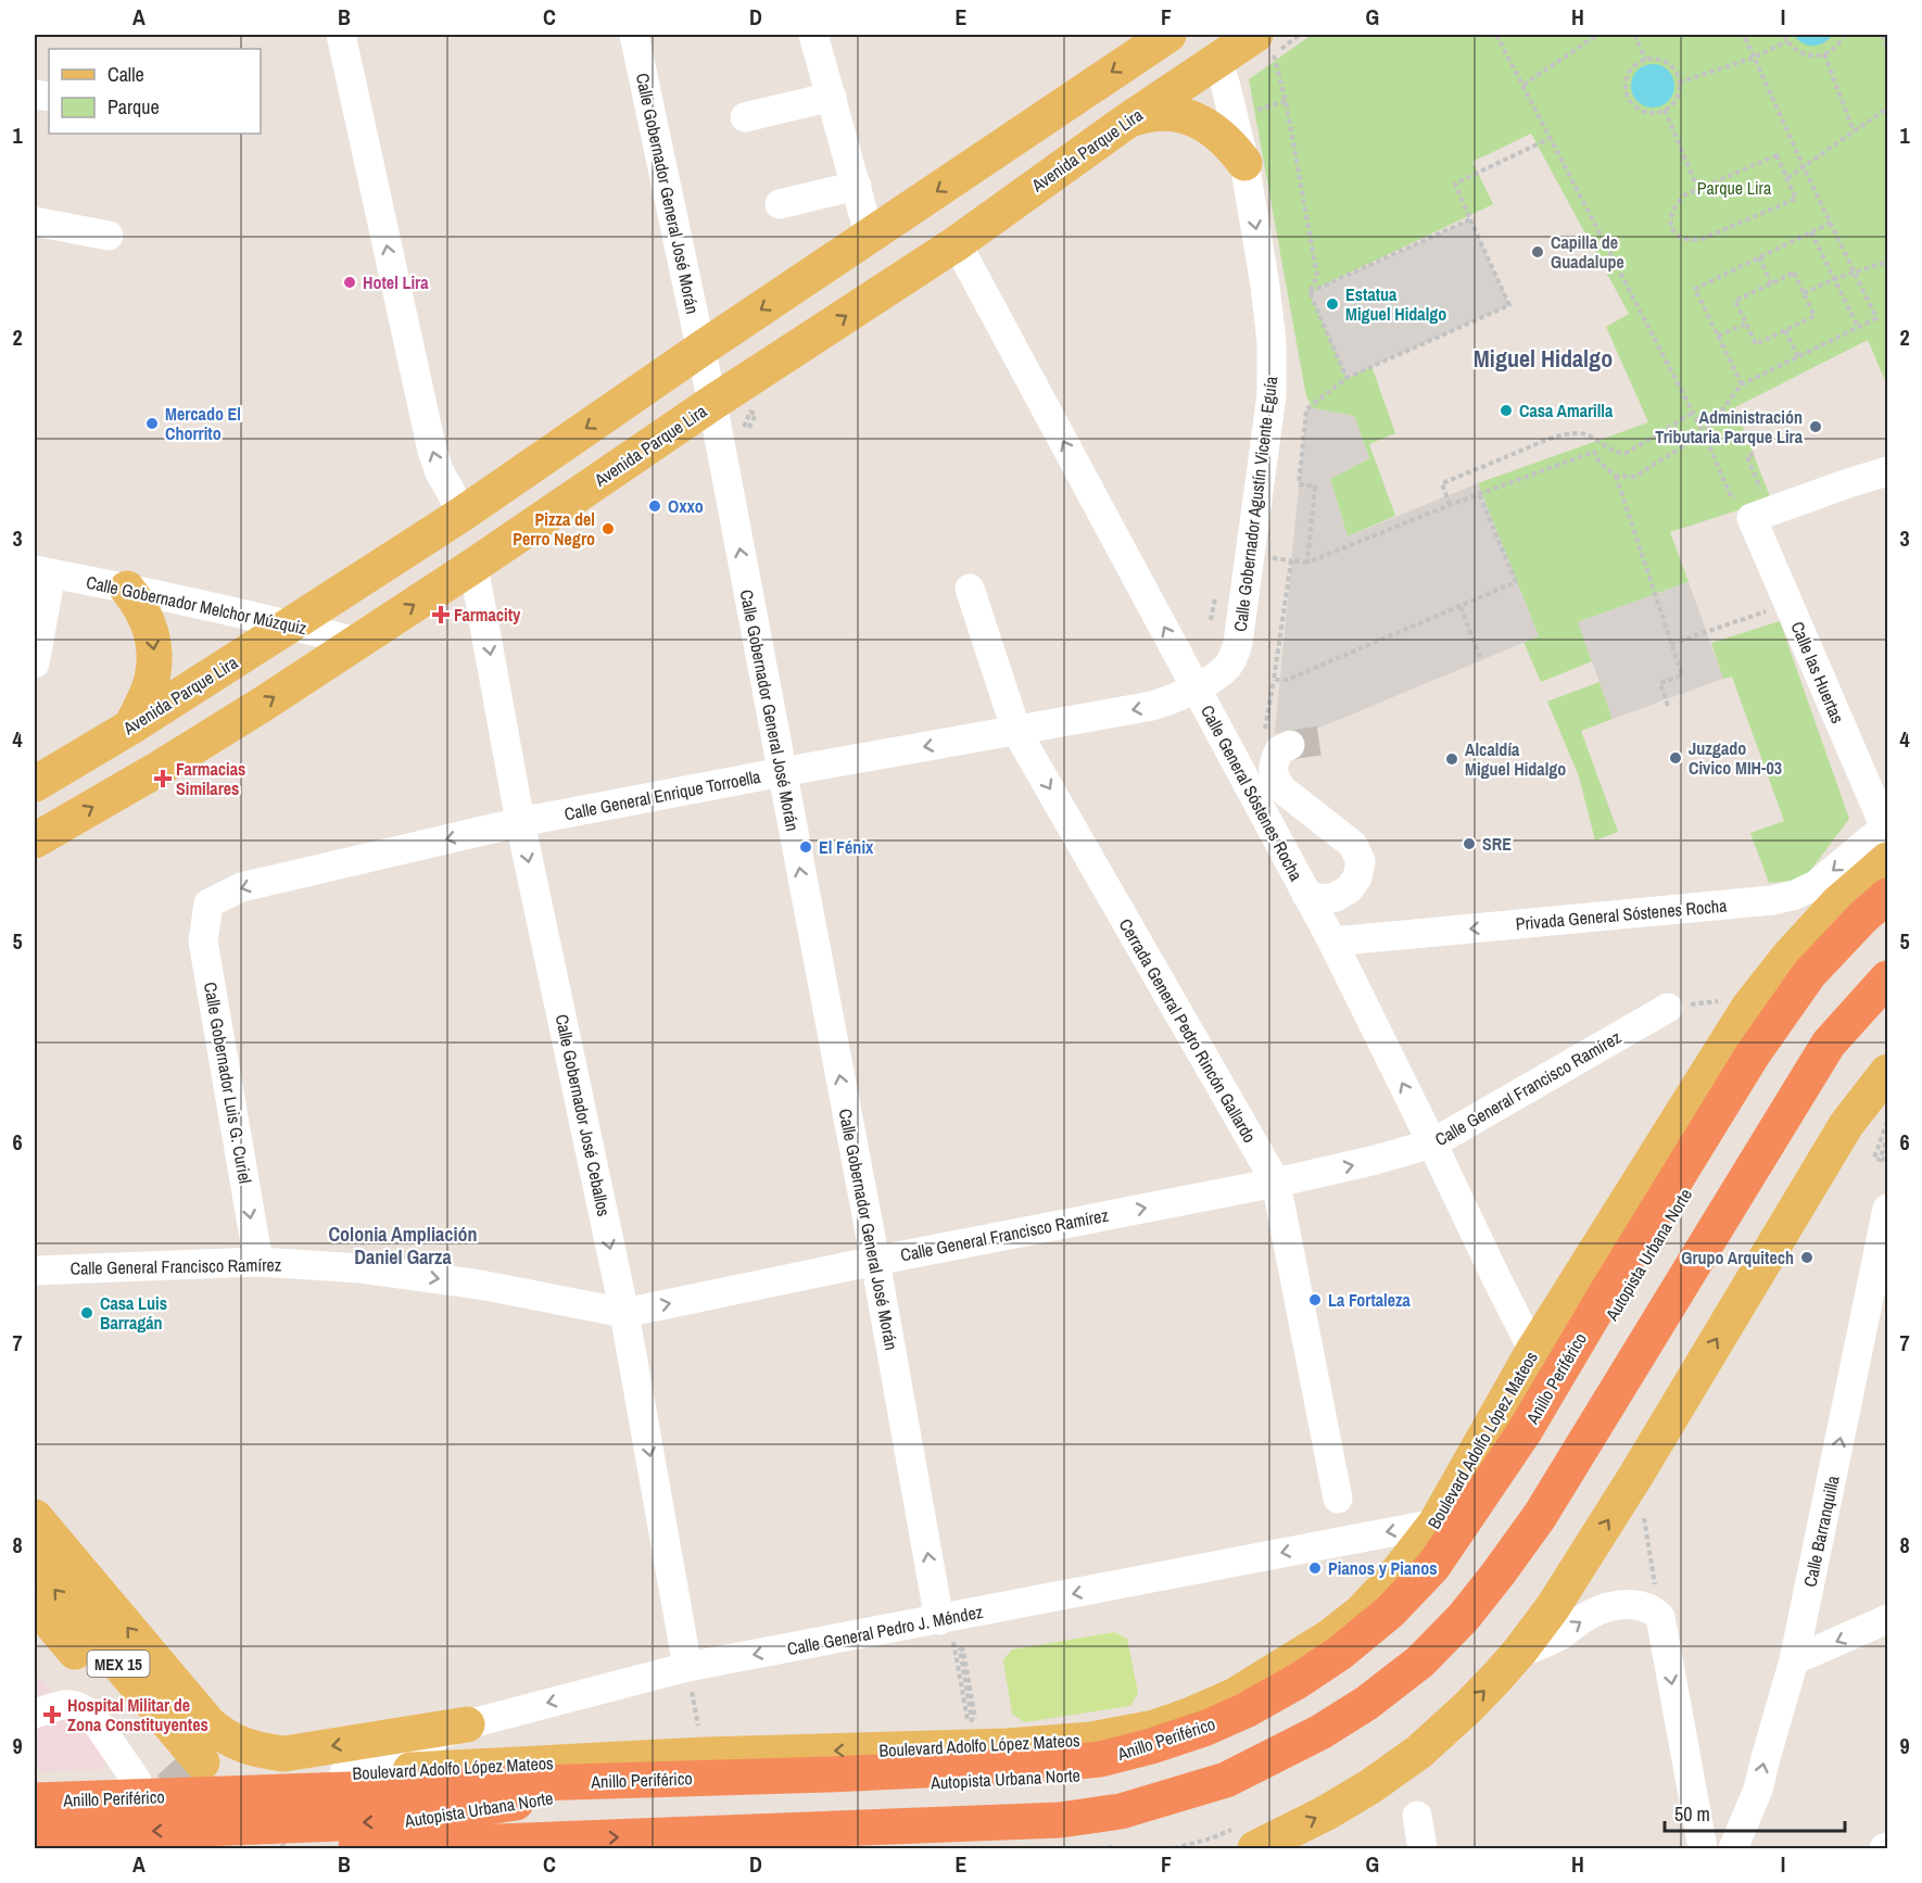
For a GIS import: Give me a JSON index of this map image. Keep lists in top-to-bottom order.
{
  "streets": {
    "highway": ["Autopista Urbana Norte", "Anillo Periférico"],
    "main road": ["Avenida Parque Lira", "Boulevard Adolfo López Mateos", "MEX 15"],
    "street": [
      "Calle Gobernador General José Morán",
      "Calle Gobernador Agustín Vicente Eguía",
      "Calle Gobernador Melchor Múzquiz",
      "Calle las Huertas",
      "Calle General Sóstenes Rocha",
      "Calle General Enrique Torroella",
      "Privada General Sóstenes Rocha",
      "Cerrada General Pedro Rincón Gallardo",
      "Calle Gobernador Luis G. Curiel",
      "Calle General Francisco Ramírez",
      "Calle Gobernador José Ceballos",
      "Calle Barranquilla",
      "Calle General Pedro J. Méndez"
    ]
  },
  "crossings": [
    ["Avenida Parque Lira", "Calle Gobernador General José Morán"],
    ["Avenida Parque Lira", "Calle Gobernador Agustín Vicente Eguía"],
    ["Avenida Parque Lira", "Calle Gobernador Melchor Múzquiz"],
    ["Avenida Parque Lira", "Calle General Sóstenes Rocha"],
    ["Avenida Parque Lira", "Calle Gobernador José Ceballos"],
    ["Calle Gobernador General José Morán", "Calle General Enrique Torroella"],
    ["Calle Gobernador General José Morán", "Calle General Francisco Ramírez"],
    ["Calle Gobernador General José Morán", "Calle General Pedro J. Méndez"],
    ["Calle Gobernador Agustín Vicente Eguía", "Calle General Sóstenes Rocha"],
    ["Calle Gobernador Agustín Vicente Eguía", "Calle General Enrique Torroella"],
    ["Calle las Huertas", "Privada General Sóstenes Rocha"],
    ["Calle las Huertas", "Boulevard Adolfo López Mateos"],
    ["Calle General Sóstenes Rocha", "Calle General Enrique Torroella"],
    ["Calle General Sóstenes Rocha", "Privada General Sóstenes Rocha"],
    ["Calle General Sóstenes Rocha", "Calle General Francisco Ramírez"],
    ["Calle General Sóstenes Rocha", "Boulevard Adolfo López Mateos"],
    ["Calle General Enrique Torroella", "Cerrada General Pedro Rincón Gallardo"],
    ["Calle General Enrique Torroella", "Calle Gobernador Luis G. Curiel"],
    ["Calle General Enrique Torroella", "Calle Gobernador José Ceballos"],
    ["Privada General Sóstenes Rocha", "Boulevard Adolfo López Mateos"],
    ["Cerrada General Pedro Rincón Gallardo", "Calle General Francisco Ramírez"],
    ["Calle Gobernador Luis G. Curiel", "Calle General Francisco Ramírez"],
    ["Calle General Francisco Ramírez", "Calle Gobernador José Ceballos"],
    ["Calle Gobernador José Ceballos", "Calle General Pedro J. Méndez"],
    ["Boulevard Adolfo López Mateos", "Calle General Pedro J. Méndez"]
  ],
  "one_way": [
    "Calle Gobernador General José Morán",
    "Calle Gobernador Agustín Vicente Eguía",
    "Calle General Sóstenes Rocha",
    "Calle General Enrique Torroella",
    "Privada General Sóstenes Rocha",
    "Cerrada General Pedro Rincón Gallardo",
    "Calle Gobernador Luis G. Curiel",
    "Calle General Francisco Ramírez",
    "Calle Gobernador José Ceballos",
    "Autopista Urbana Norte",
    "Calle General Pedro J. Méndez"
  ],
  "districts": ["Miguel Hidalgo", "Colonia Ampliación Daniel Garza"],
  "parks": ["Parque Lira"],
  "places": {
    "other": [
      "Capilla de Guadalupe",
      "Hotel Lira",
      "Estatua Miguel Hidalgo",
      "Casa Amarilla",
      "Mercado El Chorrito",
      "Administración Tributaria Parque Lira",
      "Oxxo",
      "Pizza del Perro Negro",
      "Juzgado Civico MIH-03",
      "Alcaldía Miguel Hidalgo",
      "SRE",
      "El Fénix",
      "Grupo Arquitech",
      "La Fortaleza",
      "Casa Luis Barragán",
      "Pianos y Pianos"
    ],
    "health": ["Farmacity", "Farmacias Similares", "Hospital Militar de Zona Constituyentes"]
  },
  "legend": ["Calle", "Parque"],
  "scale_bar": "50 m",
  "grid": {
    "columns": [
      "A",
      "B",
      "C",
      "D",
      "E",
      "F",
      "G",
      "H",
      "I"
    ],
    "rows": [
      "1",
      "2",
      "3",
      "4",
      "5",
      "6",
      "7",
      "8",
      "9"
    ]
  }
}
